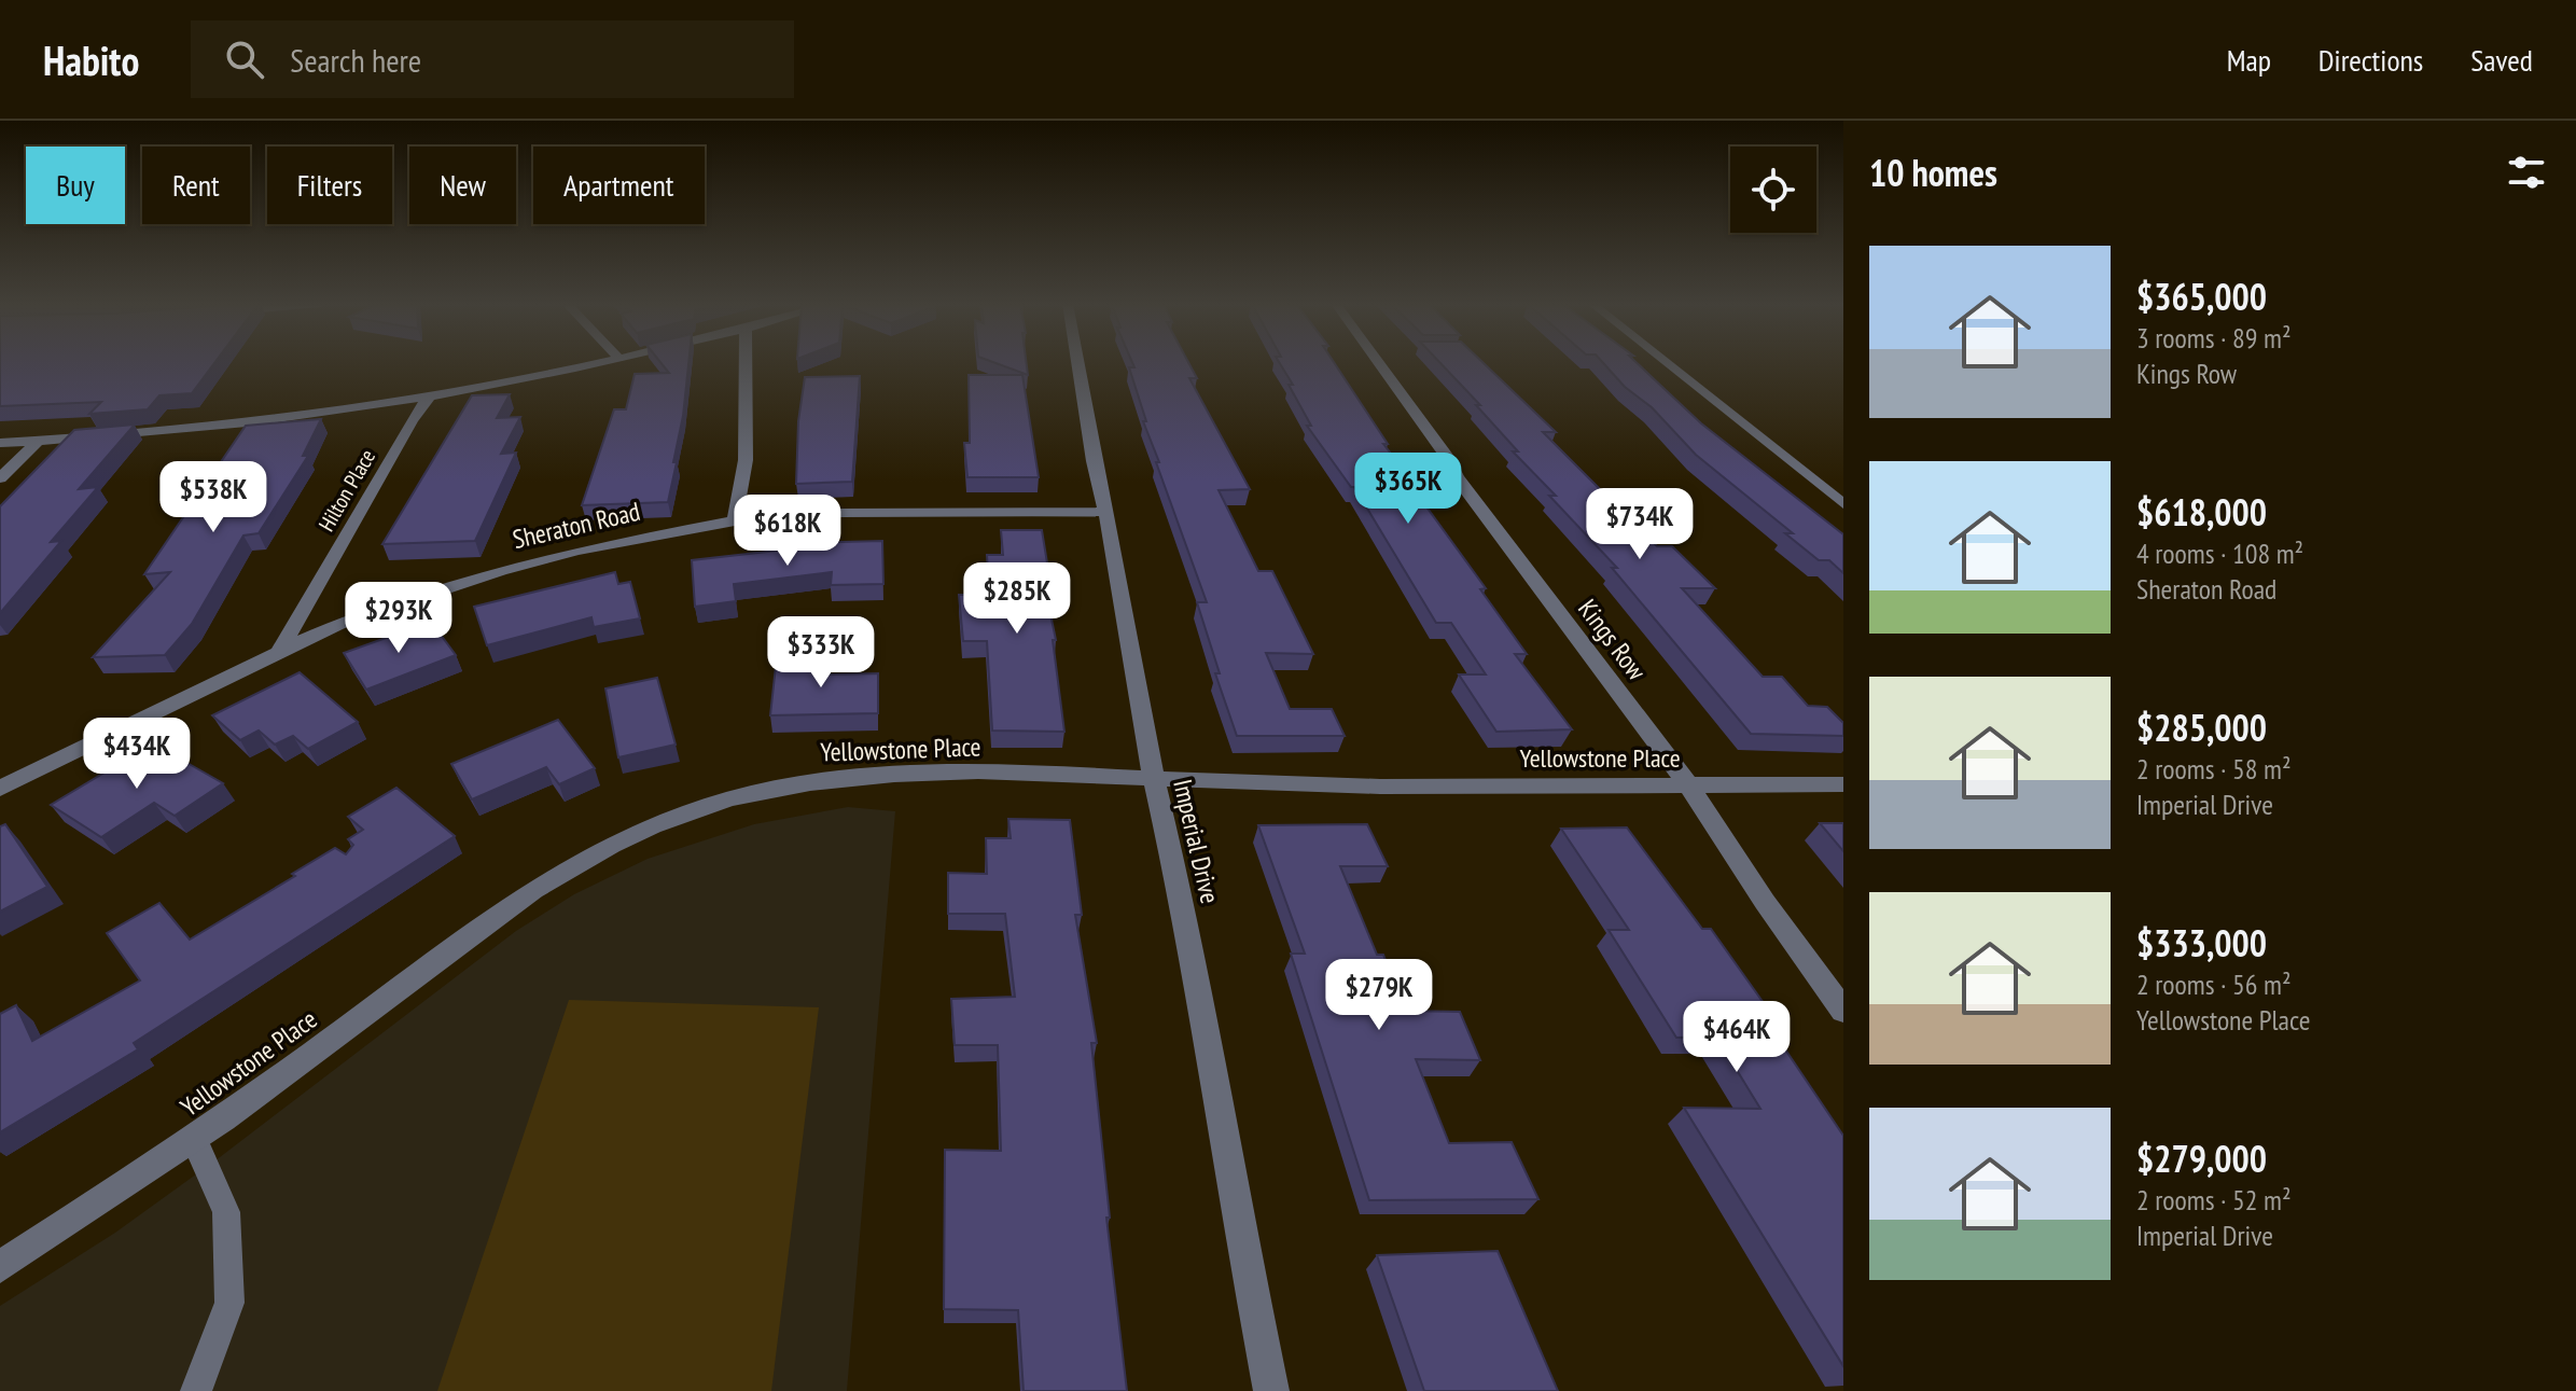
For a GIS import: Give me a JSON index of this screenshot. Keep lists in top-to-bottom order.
{
  "streets": {
    "street": [
      "Hilton Place",
      "Sheraton Road",
      "Kings Row",
      "Yellowstone Place",
      "Imperial Drive"
    ]
  },
  "crossings": [
    ["Hilton Place", "Sheraton Road"],
    ["Sheraton Road", "Imperial Drive"],
    ["Kings Row", "Yellowstone Place"],
    ["Yellowstone Place", "Imperial Drive"]
  ],
  "page": {
    "header": "Habito",
    "search": "Search here",
    "nav": ["Map", "Directions", "Saved"],
    "heading": "10 homes",
    "chip": [
      "Buy",
      "Rent",
      "Filters",
      "New",
      "Apartment"
    ],
    "list": [
      {
        "name": "$365,000",
        "note": "3 rooms · 89 m² · Kings Row"
      },
      {
        "name": "$618,000",
        "note": "4 rooms · 108 m² · Sheraton Road"
      },
      {
        "name": "$285,000",
        "note": "2 rooms · 58 m² · Imperial Drive"
      },
      {
        "name": "$333,000",
        "note": "2 rooms · 56 m² · Yellowstone Place"
      },
      {
        "name": "$279,000",
        "note": "2 rooms · 52 m² · Imperial Drive"
      }
    ],
    "price": [
      "$365K",
      "$538K",
      "$734K",
      "$618K",
      "$285K",
      "$293K",
      "$333K",
      "$434K",
      "$279K",
      "$464K"
    ]
  }
}
